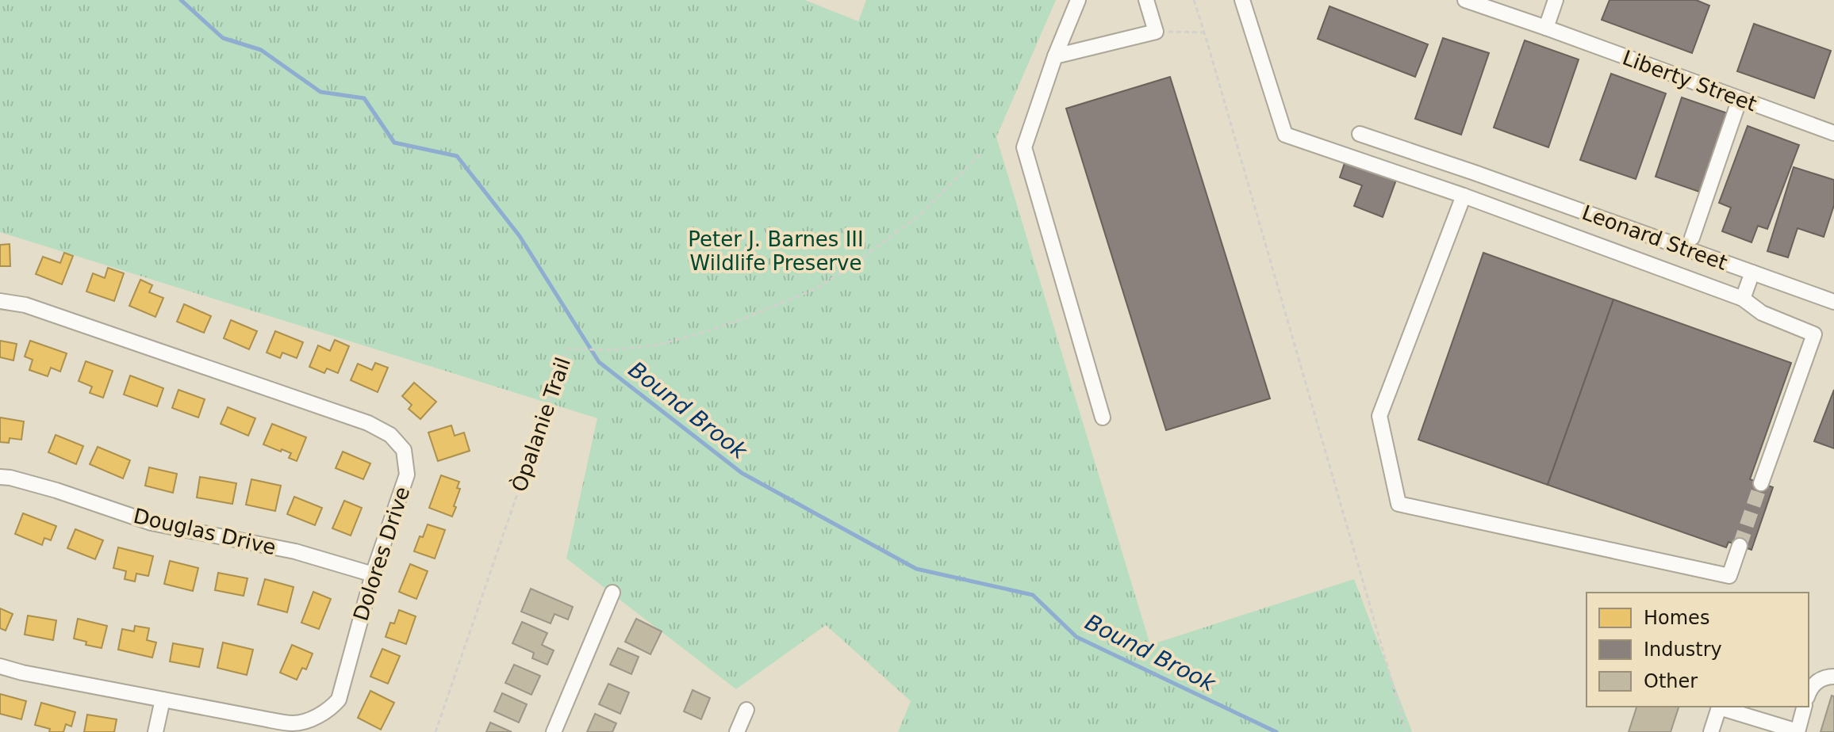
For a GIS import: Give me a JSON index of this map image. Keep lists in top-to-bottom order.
{
  "streets": {
    "street": [
      "Liberty Street",
      "Leonard Street",
      "Douglas Drive",
      "Dolores Drive"
    ],
    "path": ["Òpalanie Trail"]
  },
  "crossings": [
    ["Douglas Drive", "Dolores Drive"]
  ],
  "water": ["Bound Brook"],
  "parks": ["Peter J. Barnes III Wildlife Preserve"],
  "legend": ["Homes", "Industry", "Other"]
}
